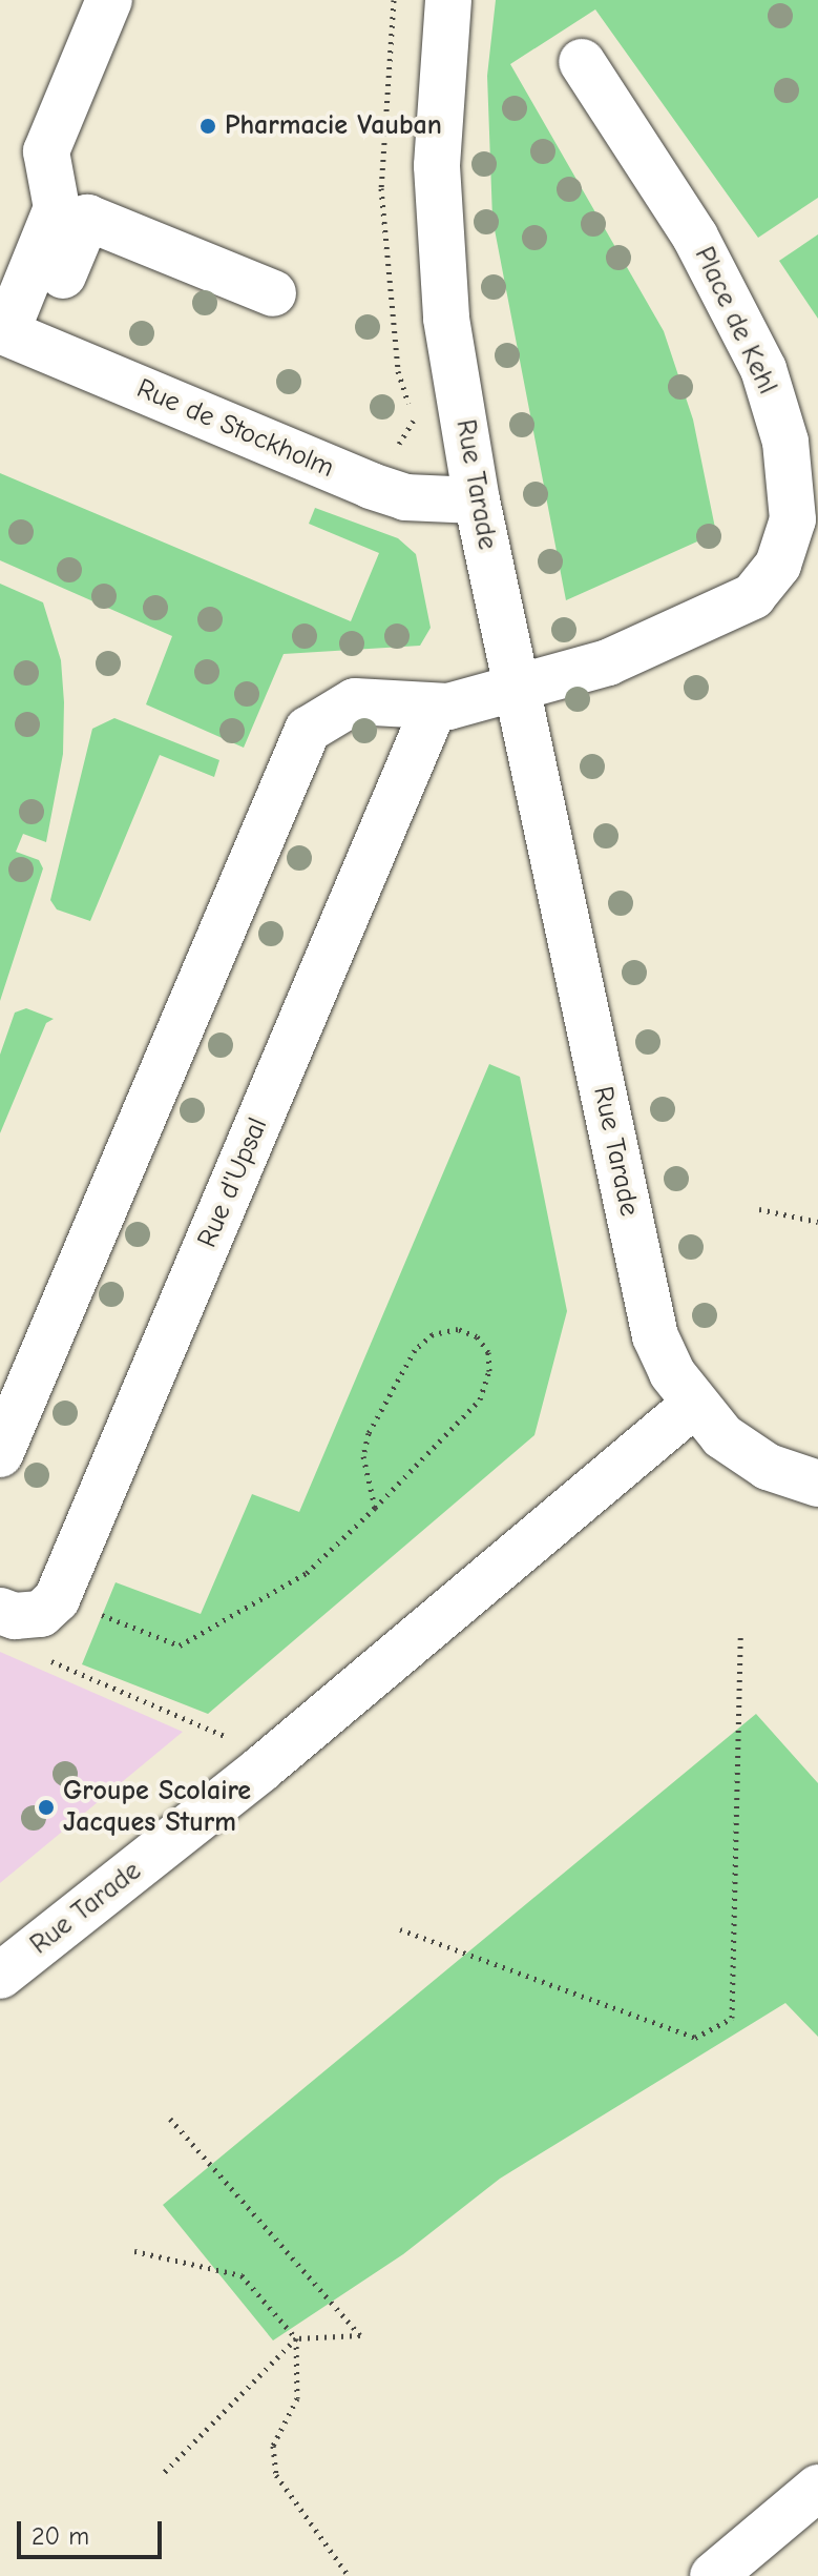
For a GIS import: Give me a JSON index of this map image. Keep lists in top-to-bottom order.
{
  "streets": {
    "street": [
      "Place de Kehl",
      "Rue de Stockholm",
      "Rue Tarade",
      "Rue d'Upsal"
    ]
  },
  "crossings": [
    ["Place de Kehl", "Rue Tarade"],
    ["Rue de Stockholm", "Rue Tarade"]
  ],
  "places": ["Pharmacie Vauban", "Groupe Scolaire Jacques Sturm"],
  "scale_bar": "20 m"
}
